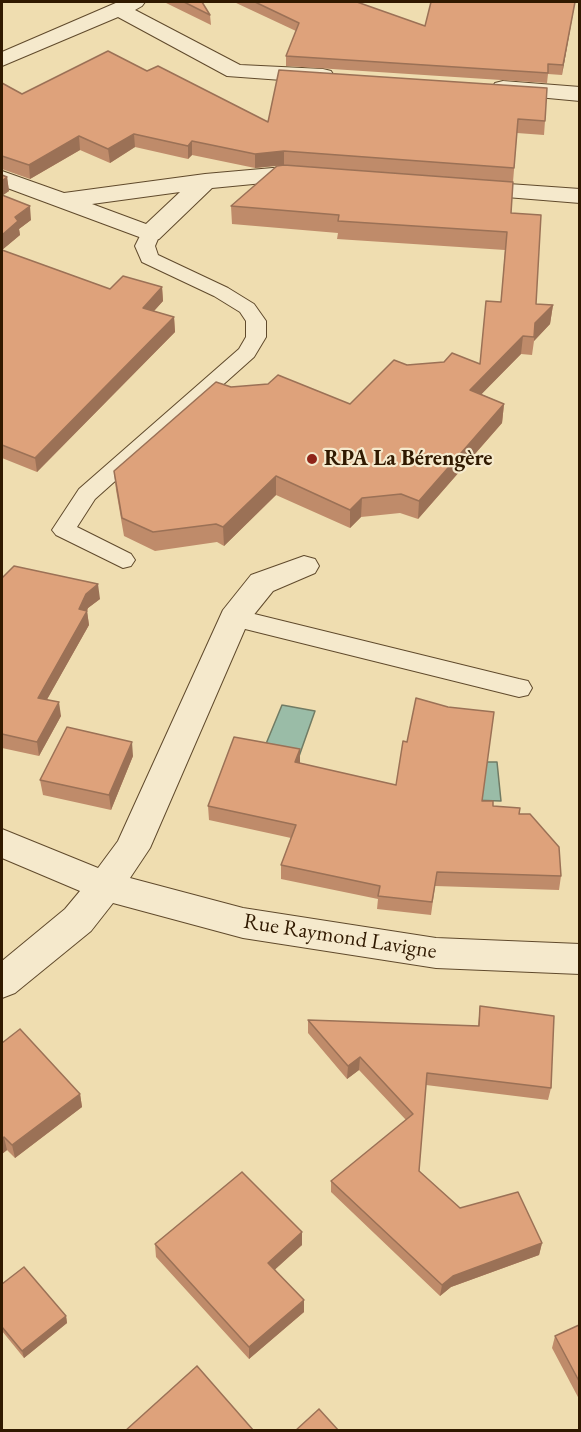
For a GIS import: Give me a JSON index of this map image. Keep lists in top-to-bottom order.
{
  "streets": {
    "street": ["Rue Raymond Lavigne"]
  },
  "places": ["RPA La Bérengère"]
}
